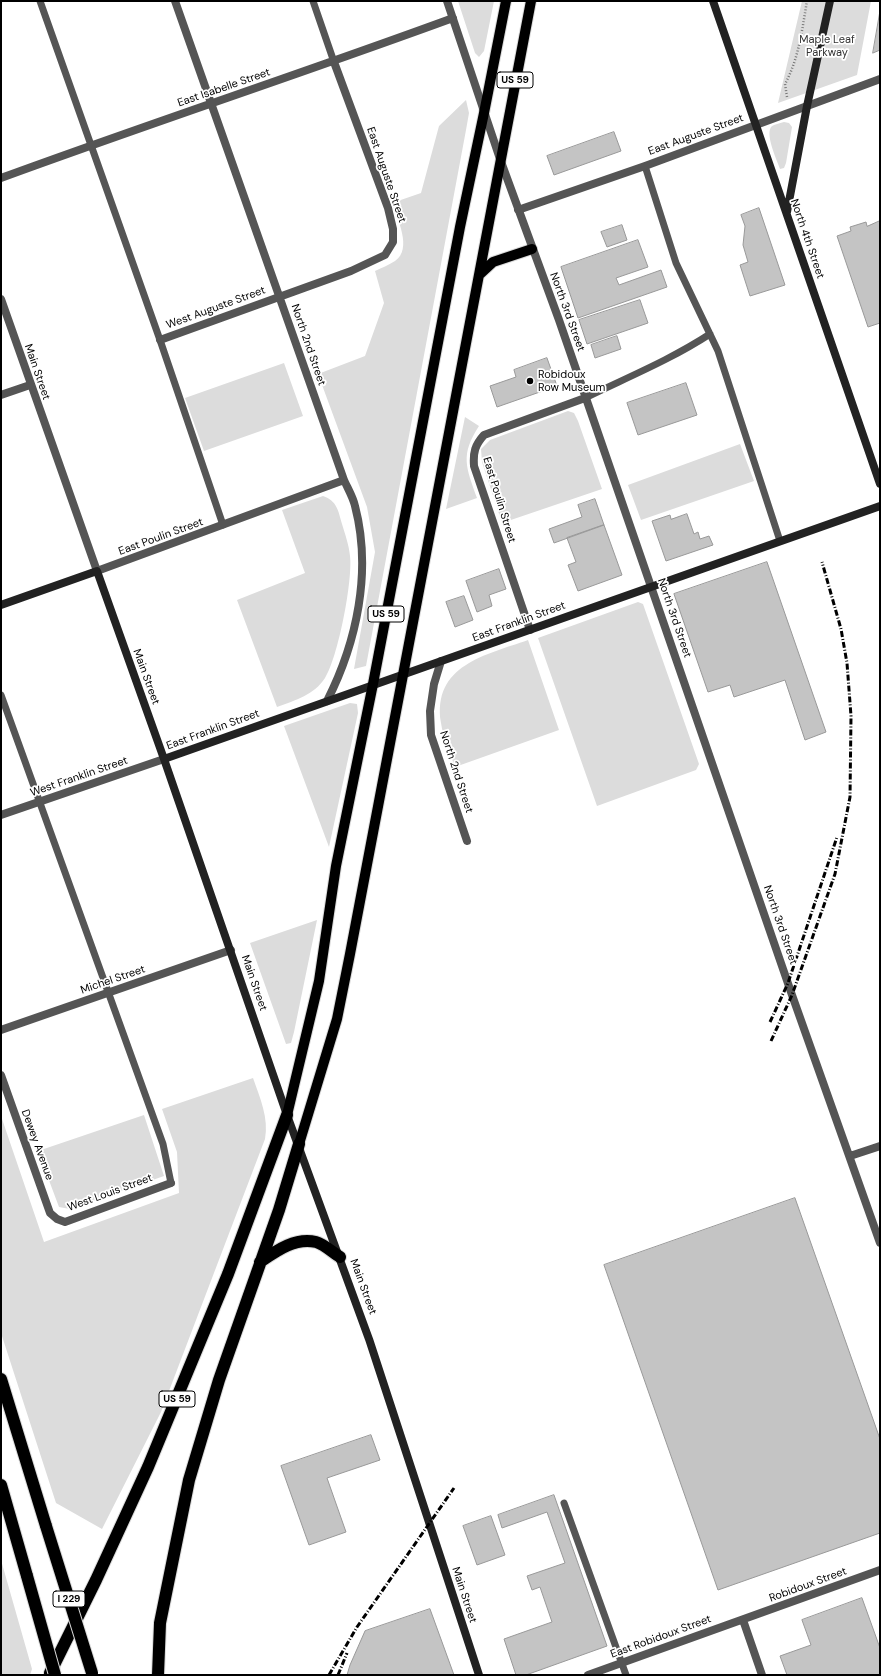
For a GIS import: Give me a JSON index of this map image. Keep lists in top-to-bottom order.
{
  "streets": {
    "highway": ["US 59", "I 229"],
    "street": [
      "East Isabelle Street",
      "East Auguste Street",
      "North 4th Street",
      "West Auguste Street",
      "North 3rd Street",
      "North 2nd Street",
      "Main Street",
      "East Poulin Street",
      "East Franklin Street",
      "West Franklin Street",
      "Michel Street",
      "Dewey Avenue",
      "West Louis Street",
      "Robidoux Street",
      "East Robidoux Street"
    ]
  },
  "crossings": [
    ["US 59", "North 3rd Street"],
    ["US 59", "Main Street"],
    ["US 59", "East Franklin Street"],
    ["East Isabelle Street", "East Auguste Street"],
    ["East Isabelle Street", "North 3rd Street"],
    ["East Isabelle Street", "North 2nd Street"],
    ["East Auguste Street", "North 4th Street"],
    ["East Auguste Street", "West Auguste Street"],
    ["East Auguste Street", "North 3rd Street"],
    ["East Auguste Street", "North 2nd Street"],
    ["West Auguste Street", "North 2nd Street"],
    ["North 3rd Street", "East Poulin Street"],
    ["North 3rd Street", "East Franklin Street"],
    ["North 2nd Street", "East Poulin Street"],
    ["North 2nd Street", "East Franklin Street"],
    ["Main Street", "East Poulin Street"],
    ["Main Street", "East Franklin Street"],
    ["Main Street", "West Franklin Street"],
    ["Main Street", "Michel Street"],
    ["East Poulin Street", "East Franklin Street"],
    ["East Franklin Street", "West Franklin Street"],
    ["Dewey Avenue", "West Louis Street"],
    ["Robidoux Street", "East Robidoux Street"]
  ],
  "parks": ["Maple Leaf Parkway"],
  "places": ["Robidoux Row Museum"]
}
